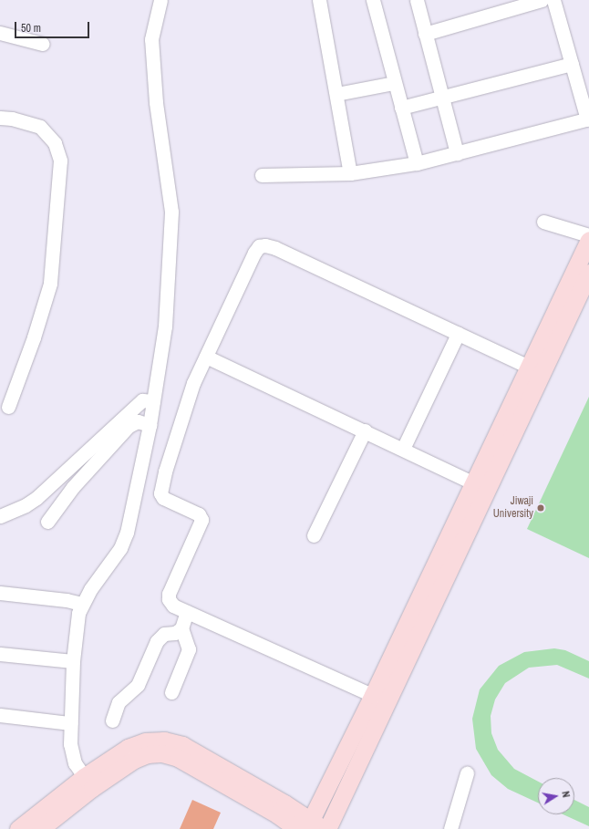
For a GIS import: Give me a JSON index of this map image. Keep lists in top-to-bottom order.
{
  "places": ["Jiwaji University"],
  "scale_bar": "50 m",
  "north": "right"
}
